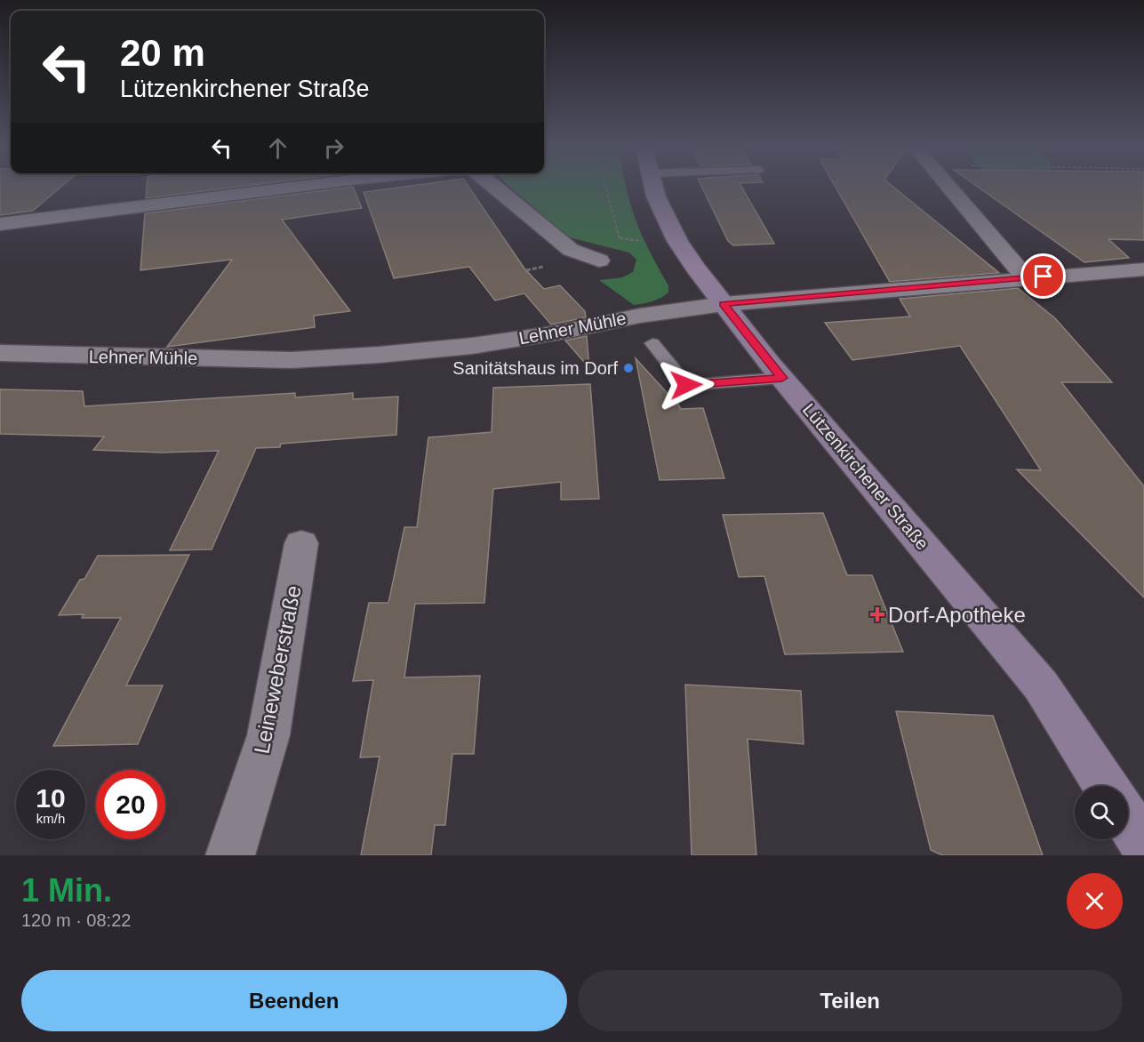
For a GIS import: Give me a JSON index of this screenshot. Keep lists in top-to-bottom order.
{
  "streets": {
    "main road": ["Lützenkirchener Straße"],
    "street": ["Lehner Mühle", "Leineweberstraße"]
  },
  "crossings": [
    ["Lehner Mühle", "Lützenkirchener Straße"]
  ],
  "places": {
    "other": ["Sanitätshaus im Dorf"],
    "health": ["Dorf-Apotheke"]
  },
  "page": {
    "turn": ["20 m", "Lützenkirchener Straße"],
    "speed": "10 km/h",
    "limit": "20",
    "heading": ["1 Min.", "120 m · 08:22"],
    "buttons": ["Beenden", "Teilen"]
  }
}
